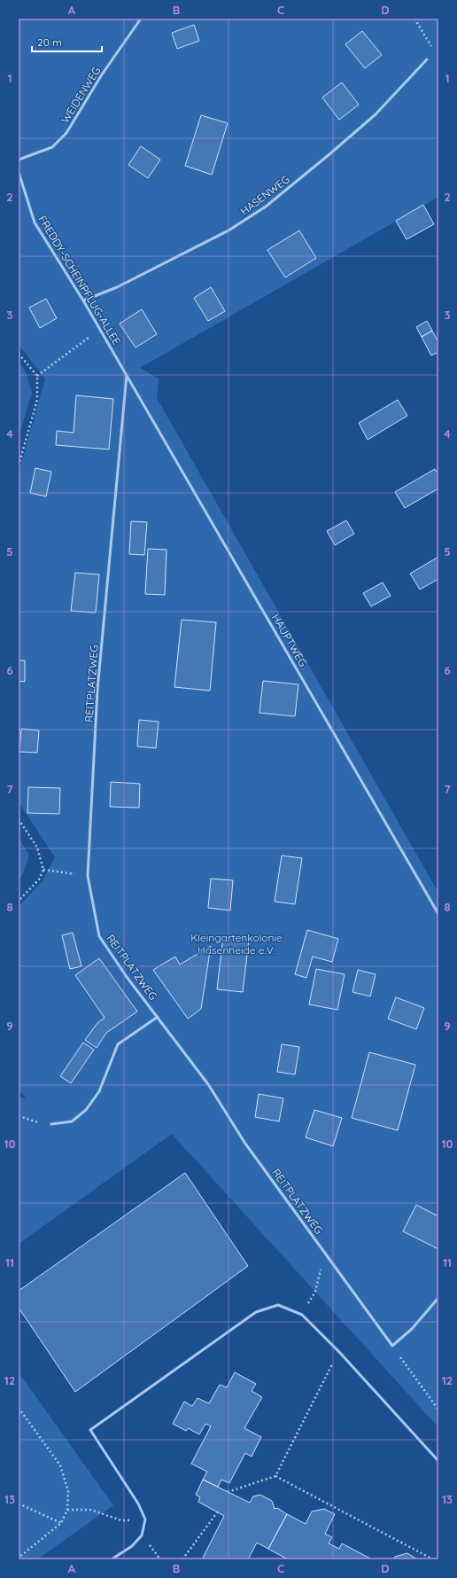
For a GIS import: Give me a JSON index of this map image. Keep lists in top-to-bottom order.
{
  "streets": {
    "lane": [
      "WEIDENWEG",
      "HASENWEG",
      "FREDDY-SCHEINPFLUG-ALLEE",
      "HAUPTWEG",
      "REITPLATZWEG"
    ]
  },
  "crossings": [
    ["HASENWEG", "FREDDY-SCHEINPFLUG-ALLEE"],
    ["FREDDY-SCHEINPFLUG-ALLEE", "HAUPTWEG"],
    ["FREDDY-SCHEINPFLUG-ALLEE", "REITPLATZWEG"],
    ["HAUPTWEG", "REITPLATZWEG"]
  ],
  "parks": ["Kleingartenkolonie Hasenheide e.V."],
  "scale_bar": "20 m",
  "grid": {
    "columns": [
      "A",
      "B",
      "C",
      "D"
    ],
    "rows": [
      "1",
      "2",
      "3",
      "4",
      "5",
      "6",
      "7",
      "8",
      "9",
      "10",
      "11",
      "12",
      "13"
    ]
  }
}
